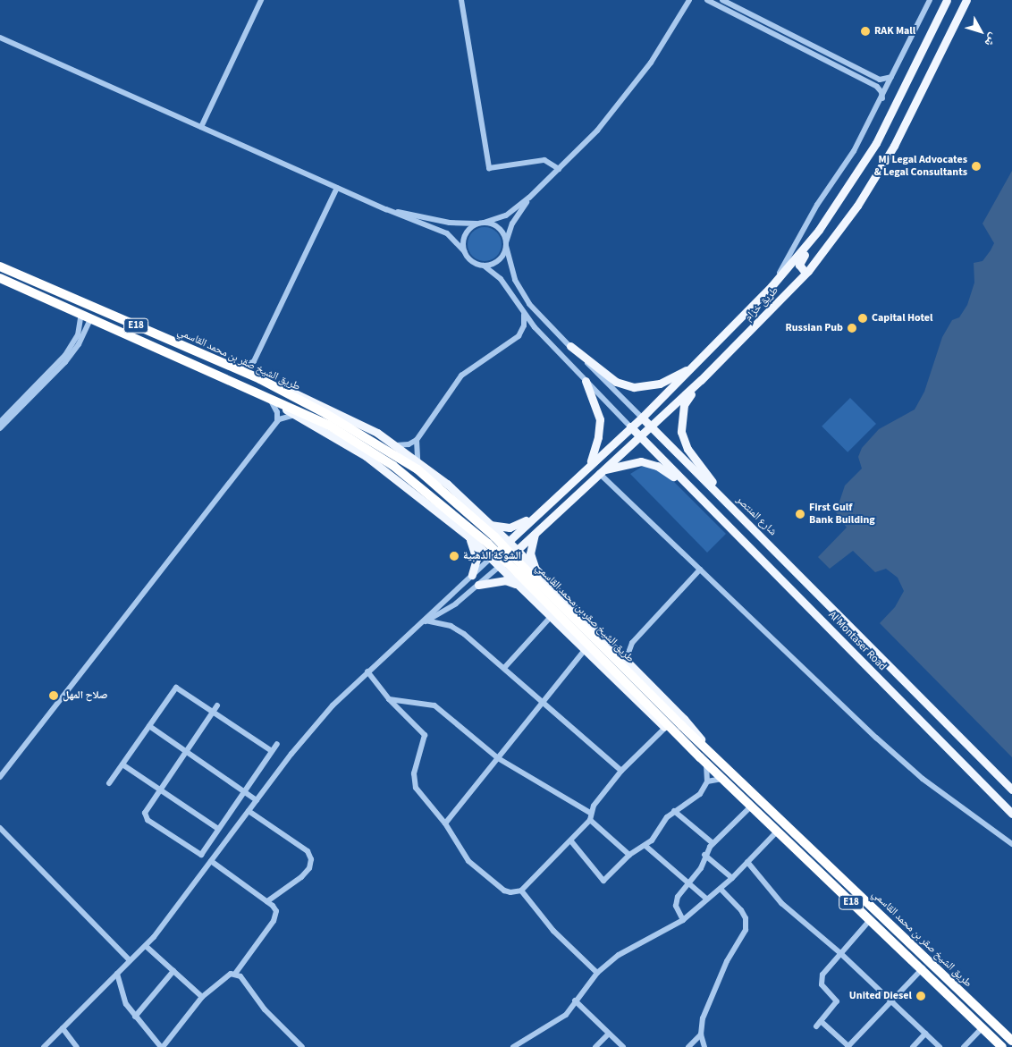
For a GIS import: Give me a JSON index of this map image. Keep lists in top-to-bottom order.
{
  "streets": {
    "highway": ["E18", "طريق الشيخ صقر بن محمد القاسمي"],
    "main road": ["طريق خزام", "شارع المنتصر", "Al Montaser Road"]
  },
  "crossings": [
    ["طريق خزام", "شارع المنتصر"]
  ],
  "places": [
    "RAK Mall",
    "Mj Legal Advocates & Legal Consultants",
    "Capital Hotel",
    "Russian Pub",
    "First Gulf Bank Building",
    "الشوكة الذهبية",
    "صلاح المهل",
    "United Diesel"
  ],
  "north": "bottom right"
}
